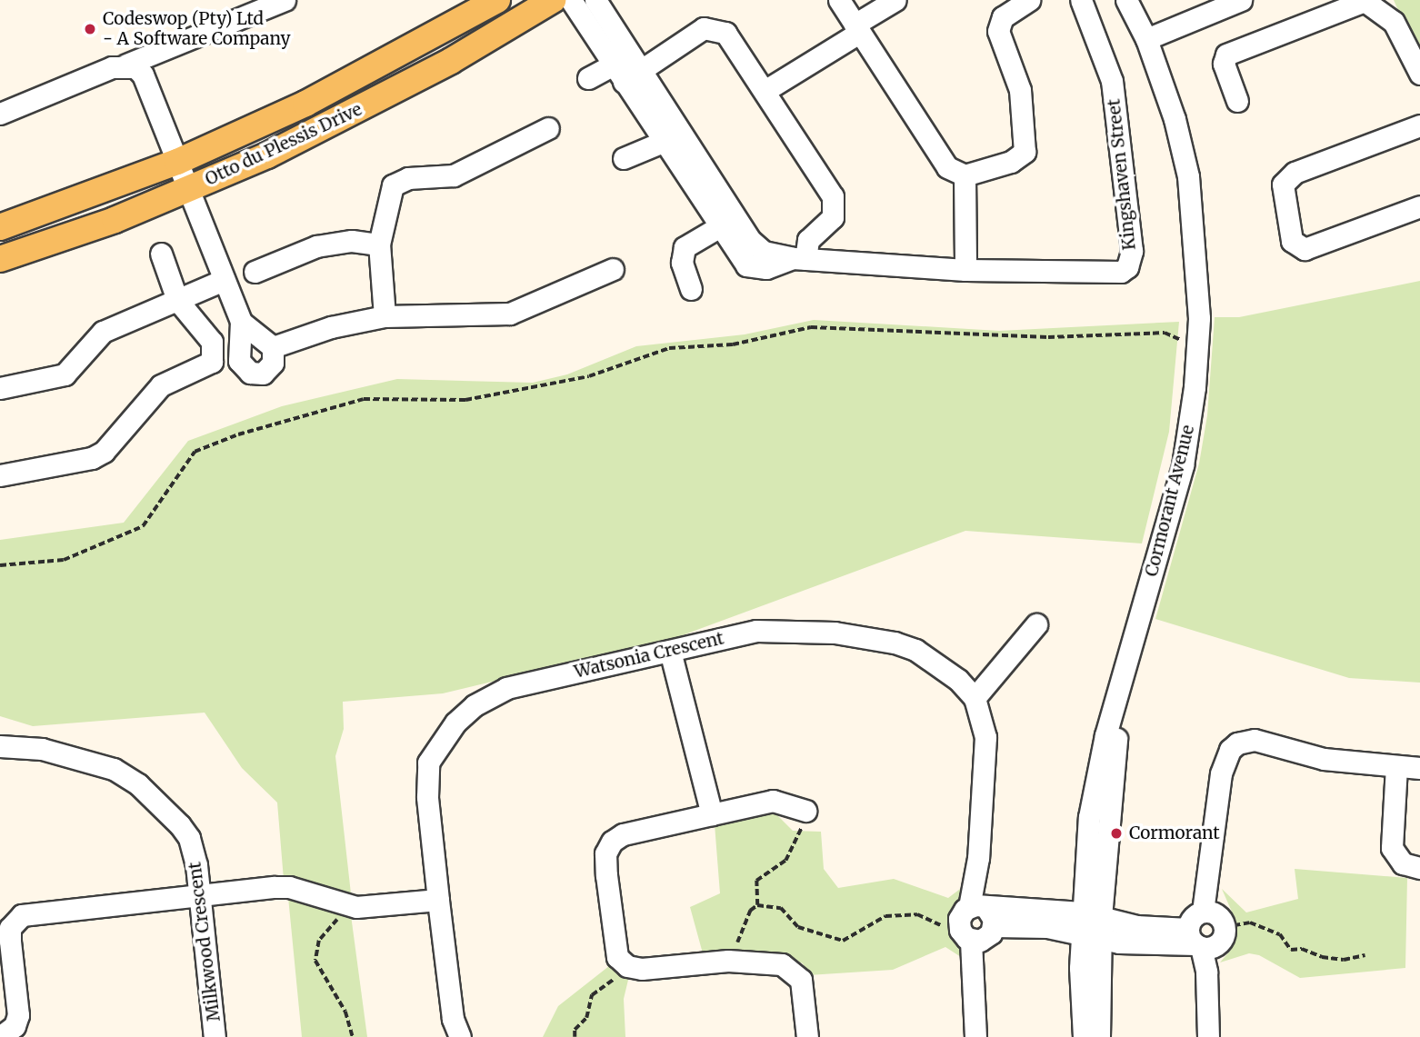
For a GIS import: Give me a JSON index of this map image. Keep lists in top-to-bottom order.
{
  "streets": {
    "main road": ["Otto du Plessis Drive"],
    "street": [
      "Kingshaven Street",
      "Cormorant Avenue",
      "Watsonia Crescent",
      "Milkwood Crescent"
    ]
  },
  "places": ["Codeswop (Pty) Ltd - A Software Company", "Cormorant"]
}
